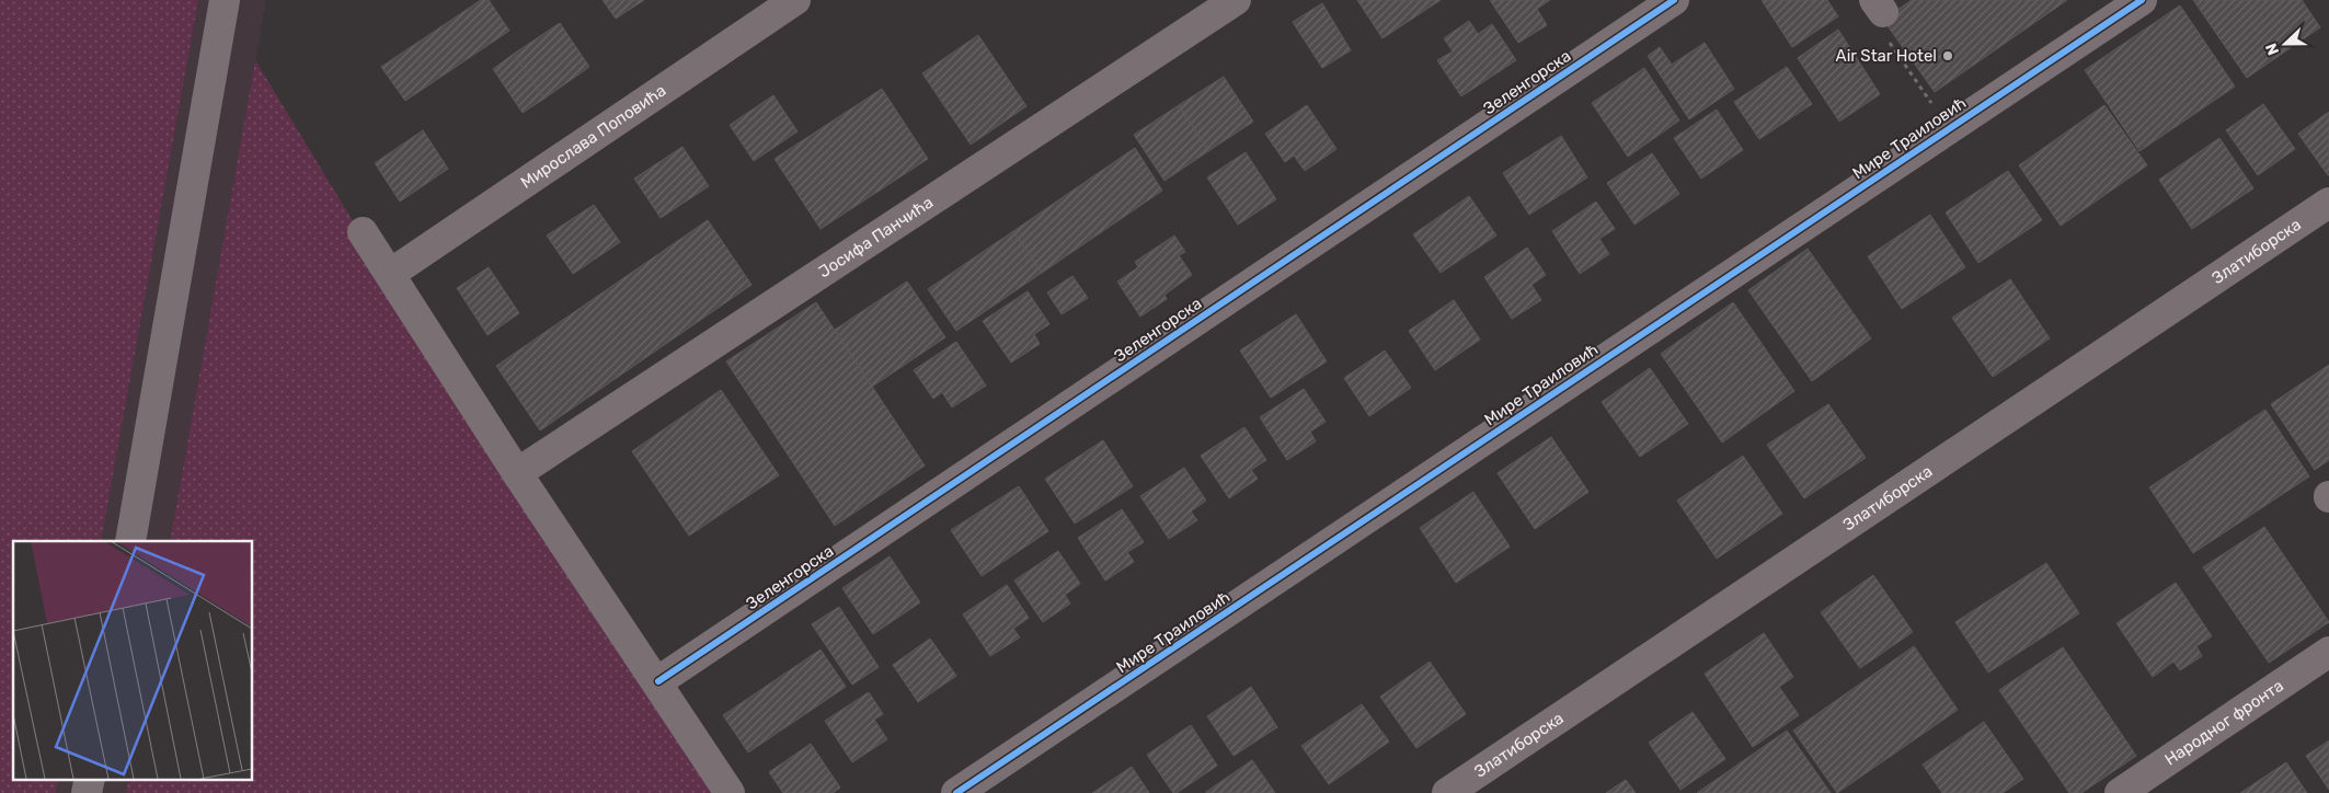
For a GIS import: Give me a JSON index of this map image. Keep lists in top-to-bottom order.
{
  "streets": {
    "street": [
      "Зеленгорска",
      "Мирослава Поповића",
      "Мире Траиловић",
      "Јосифа Панчића",
      "Златиборска",
      "Народног фронта"
    ]
  },
  "places": ["Air Star Hotel"],
  "north": "left"
}
